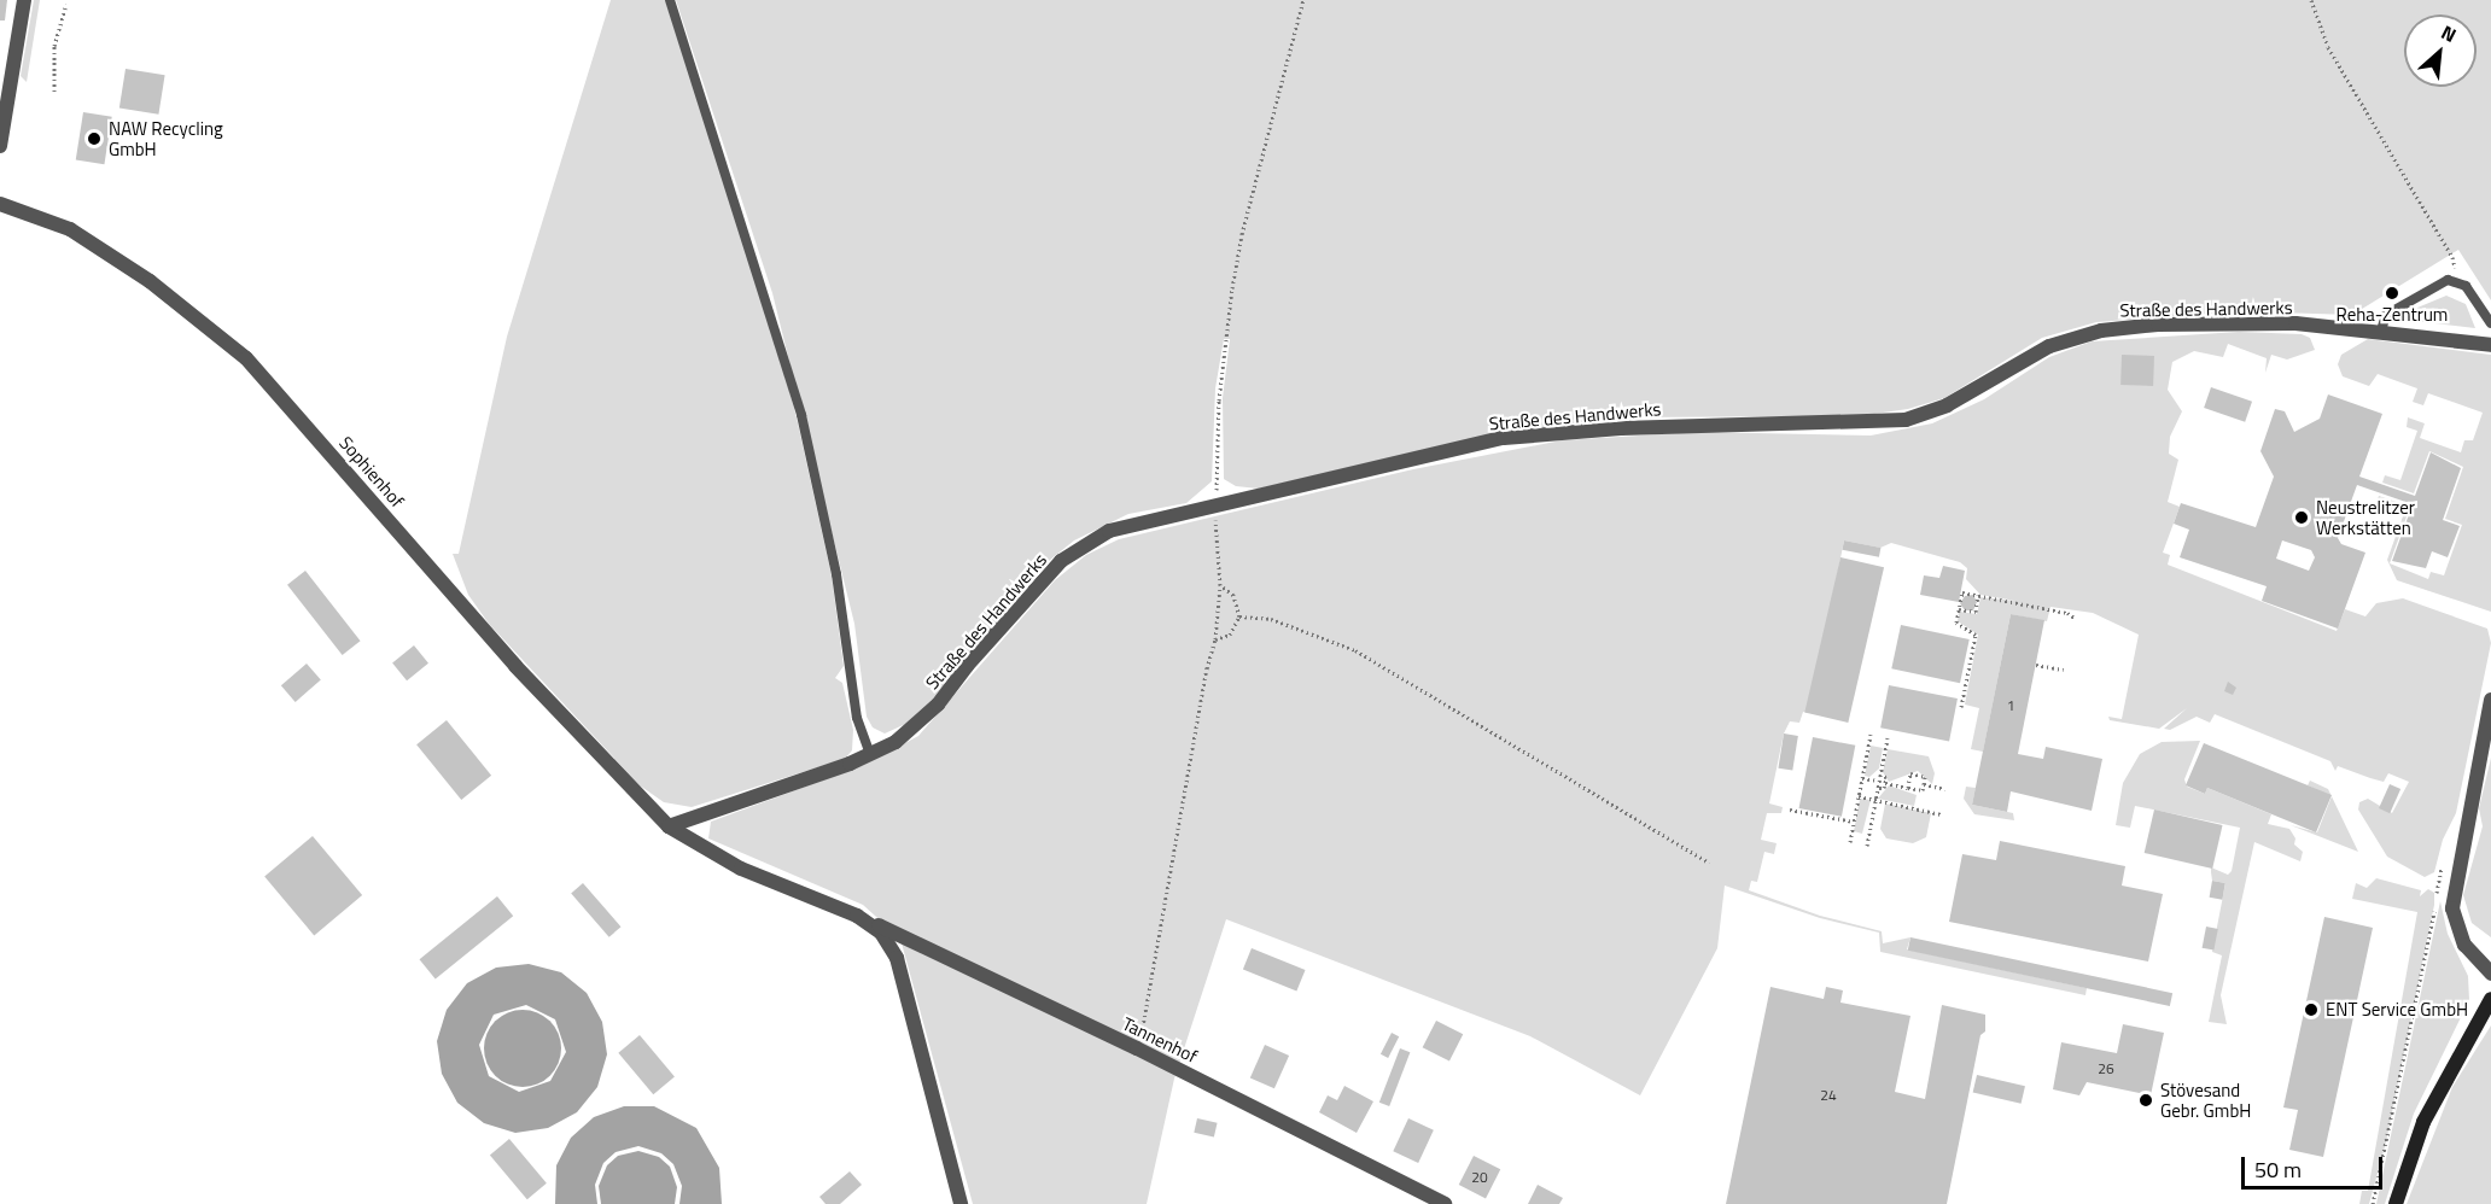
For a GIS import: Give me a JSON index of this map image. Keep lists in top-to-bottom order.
{
  "streets": {
    "street": ["Straße des Handwerks", "Sophienhof", "Tannenhof"]
  },
  "crossings": [
    ["Straße des Handwerks", "Sophienhof"],
    ["Sophienhof", "Tannenhof"]
  ],
  "places": [
    "NAW Recycling GmbH",
    "Reha-Zentrum",
    "Neustrelitzer Werkstätten",
    "ENT Service GmbH",
    "Stövesand Gebr. GmbH"
  ],
  "house_numbers": [
    "1",
    "26",
    "24",
    "20"
  ],
  "scale_bar": "50 m",
  "north": "top right"
}
